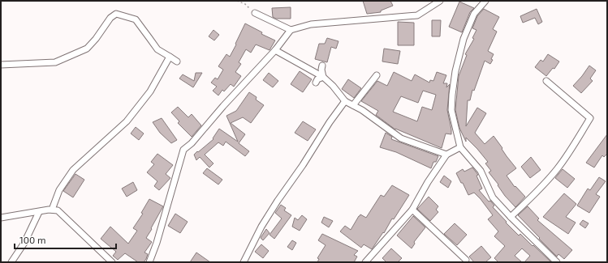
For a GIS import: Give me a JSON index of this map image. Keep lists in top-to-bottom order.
{
  "scale_bar": "100 m"
}
